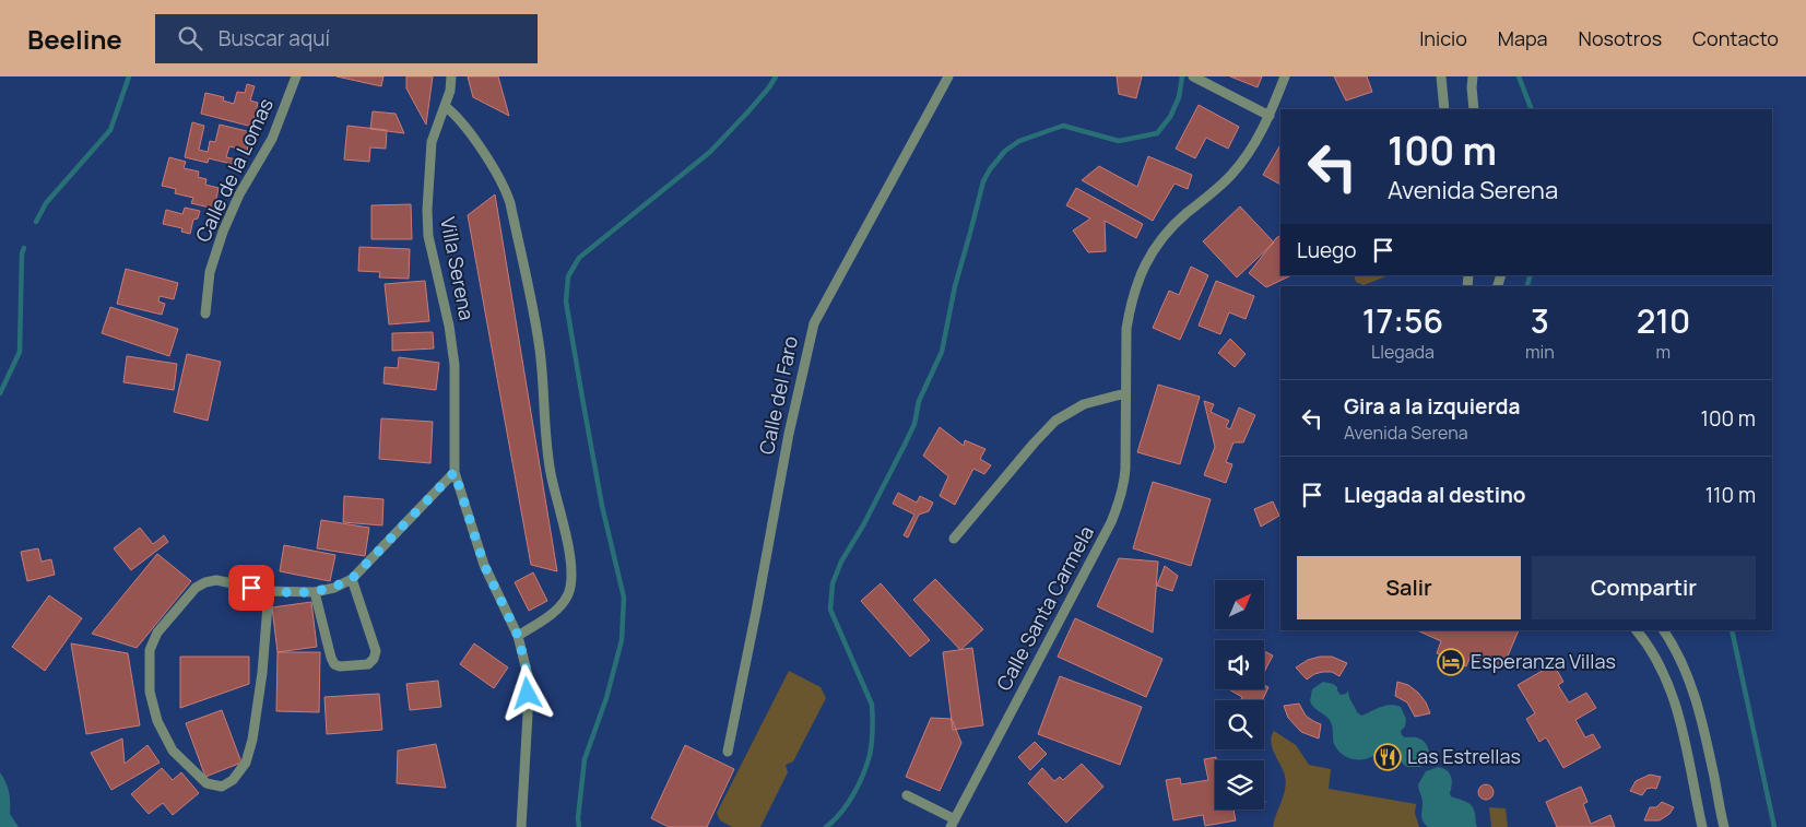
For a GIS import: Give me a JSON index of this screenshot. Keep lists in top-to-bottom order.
{
  "streets": {
    "street": [
      "Calle de la Lomas",
      "Villa Serena",
      "Calle del Faro",
      "Calle Santa Carmela"
    ]
  },
  "places": {
    "hotel": ["Esperanza Villas"],
    "restaurant": ["Las Estrellas"]
  },
  "north": "top right",
  "page": {
    "header": "Beeline",
    "search": "Buscar aquí",
    "nav": [
      "Inicio",
      "Mapa",
      "Nosotros",
      "Contacto"
    ],
    "turn": ["100 m", "Avenida Serena"],
    "then": "Luego",
    "eta": [
      "17:56",
      "Llegada",
      "3",
      "min",
      "210",
      "m"
    ],
    "list": [
      {
        "name": "Gira a la izquierda",
        "note": "Avenida Serena",
        "value": "100 m"
      },
      {
        "name": "Llegada al destino",
        "value": "110 m"
      }
    ],
    "buttons": ["Salir", "Compartir"]
  }
}
